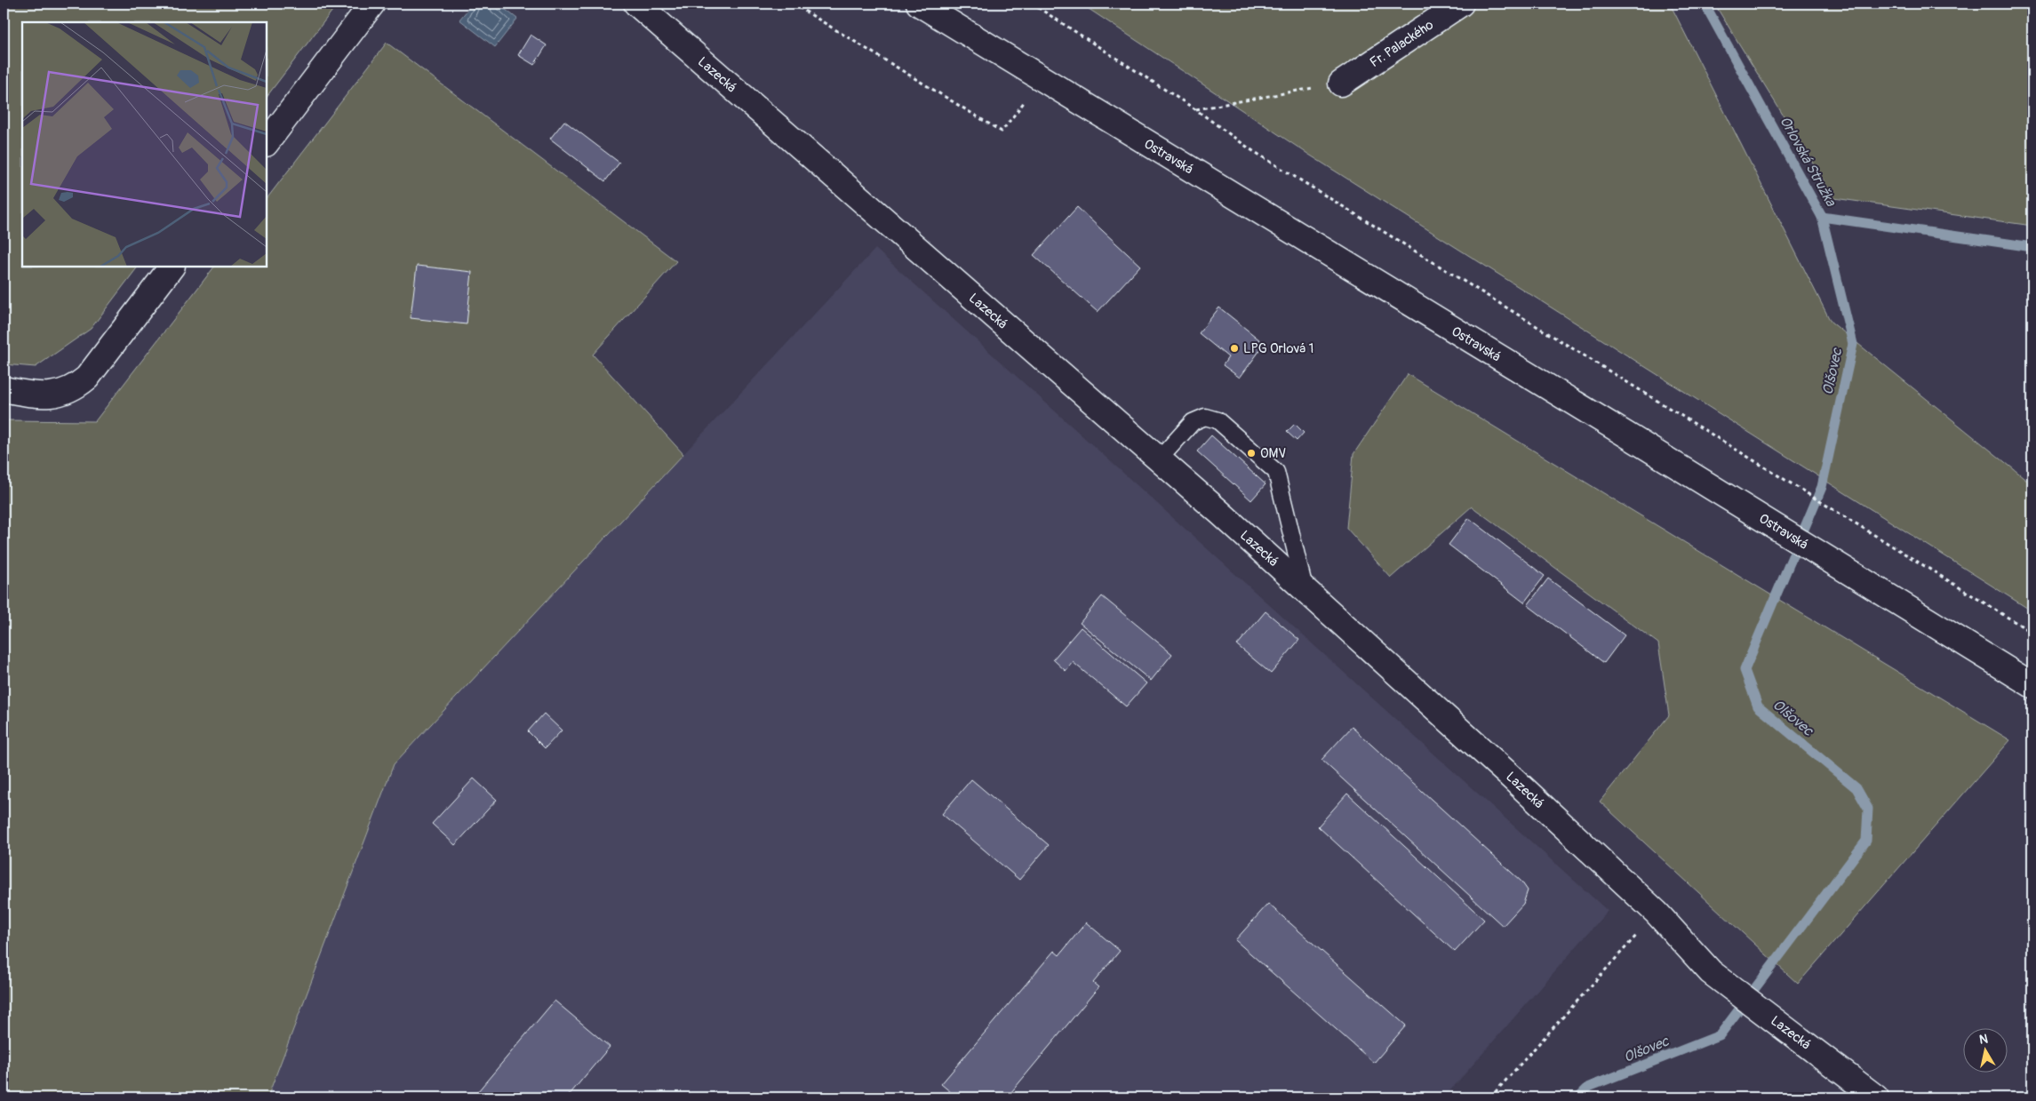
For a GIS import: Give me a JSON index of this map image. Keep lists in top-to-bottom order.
{
  "streets": {
    "street": ["Fr. Palackého", "Lazecká", "Ostravská"]
  },
  "water": ["Orlovská Stružka", "Olšovec"],
  "places": ["LPG Orlová 1", "OMV"],
  "north": "top"
}
